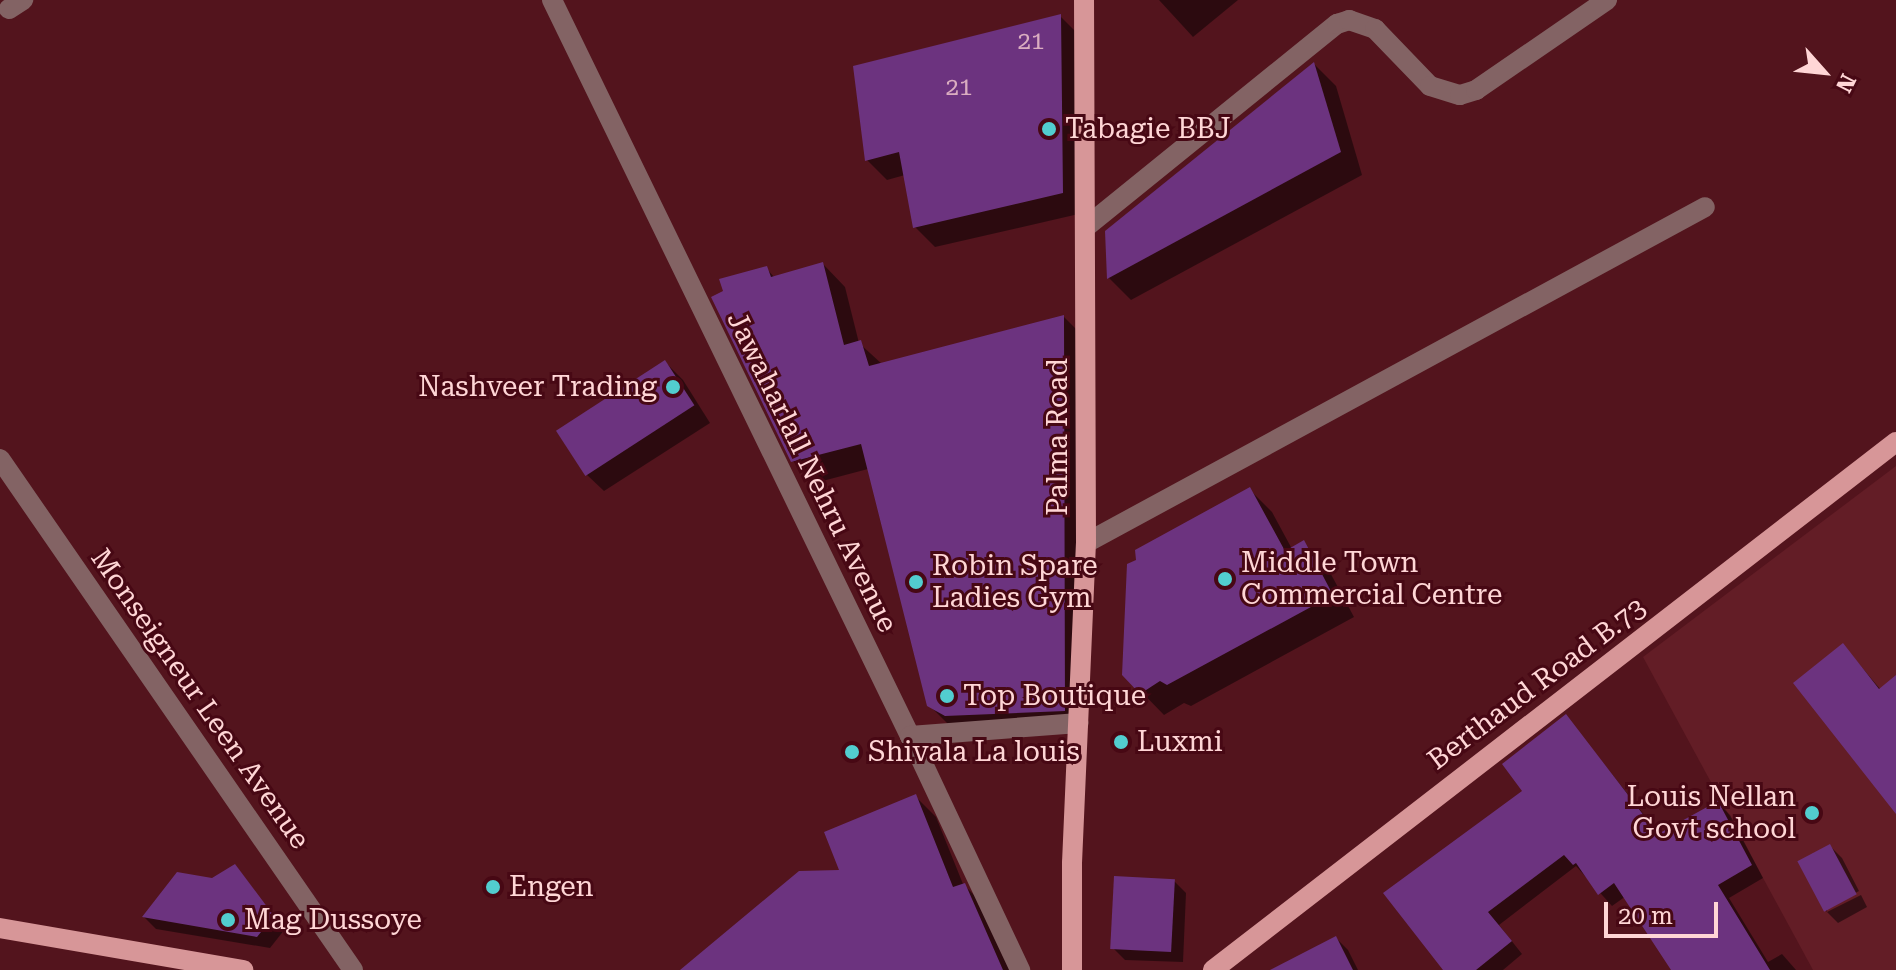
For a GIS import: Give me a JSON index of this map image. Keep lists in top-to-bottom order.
{
  "streets": {
    "main road": ["Palma Road", "Berthaud Road B.73"],
    "street": ["Jawaharlall Nehru Avenue", "Monseigneur Leen Avenue"]
  },
  "places": [
    "Tabagie BBJ",
    "Nashveer Trading",
    "Middle Town Commercial Centre",
    "Robin Spare Ladies Gym",
    "Top Boutique",
    "Luxmi",
    "Shivala La louis",
    "Louis Nellan Govt school",
    "Engen",
    "Mag Dussoye"
  ],
  "house_numbers": ["21", "21"],
  "scale_bar": "20 m",
  "north": "bottom right"
}
